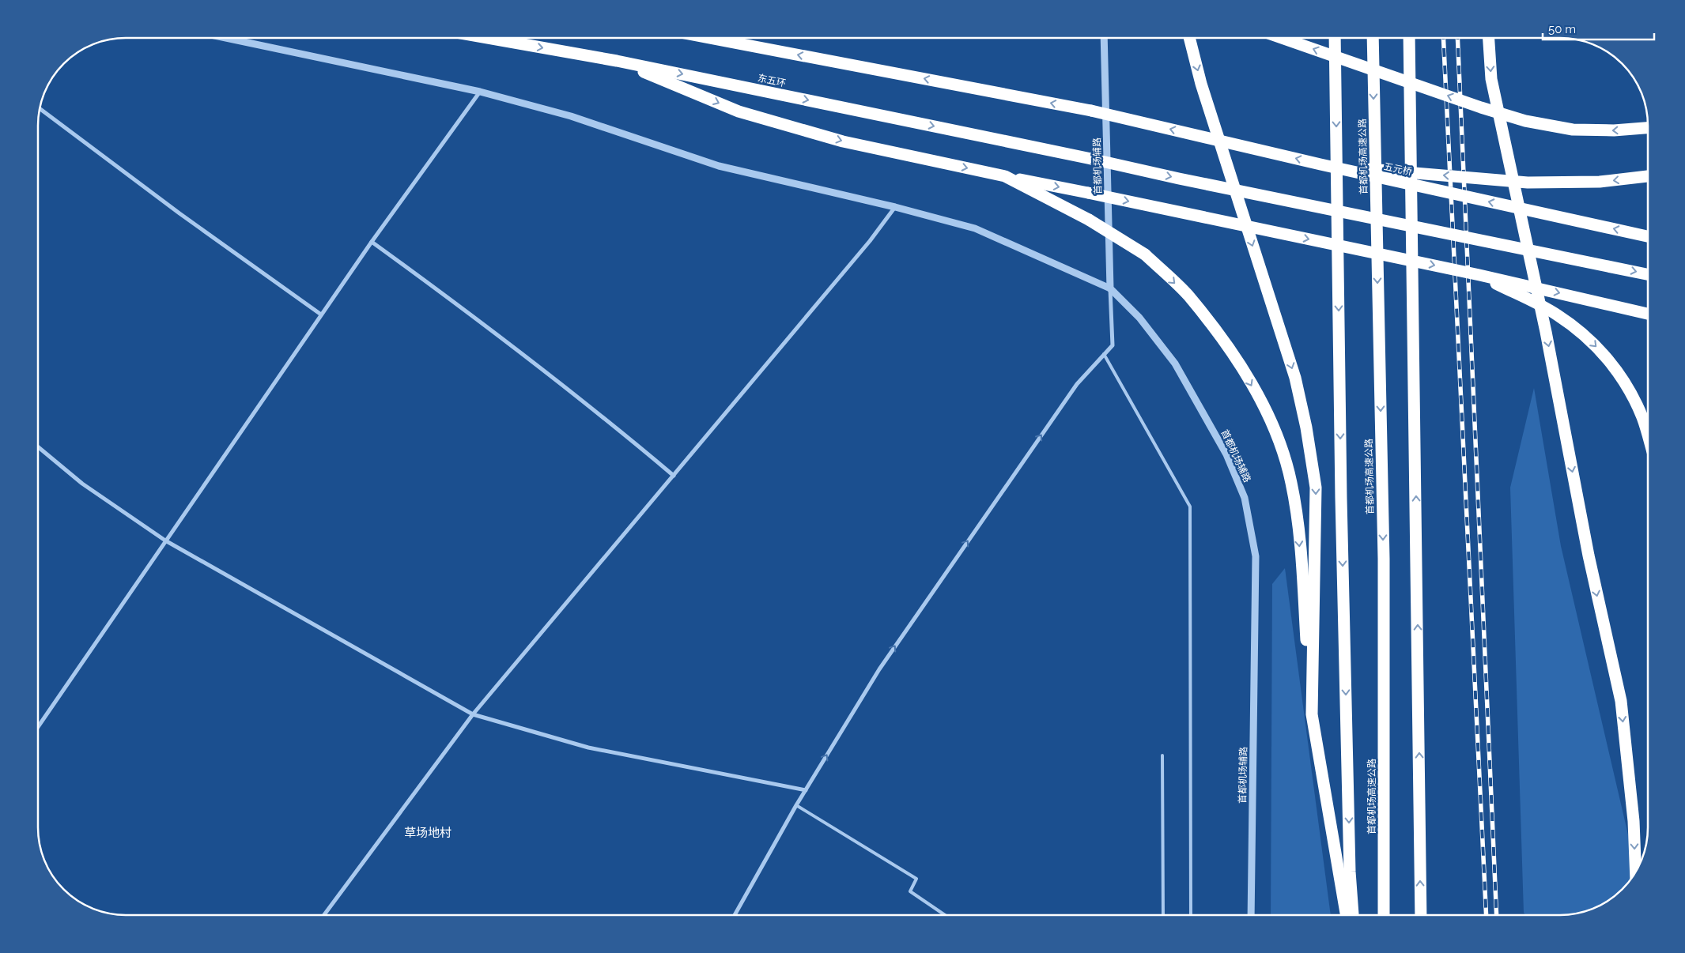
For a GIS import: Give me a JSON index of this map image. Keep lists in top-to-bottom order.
{
  "streets": {
    "highway": ["东五环", "首都机场高速公路", "五元桥"],
    "street": ["首都机场辅路"]
  },
  "districts": ["草场地村"],
  "scale_bar": "50 m"
}
